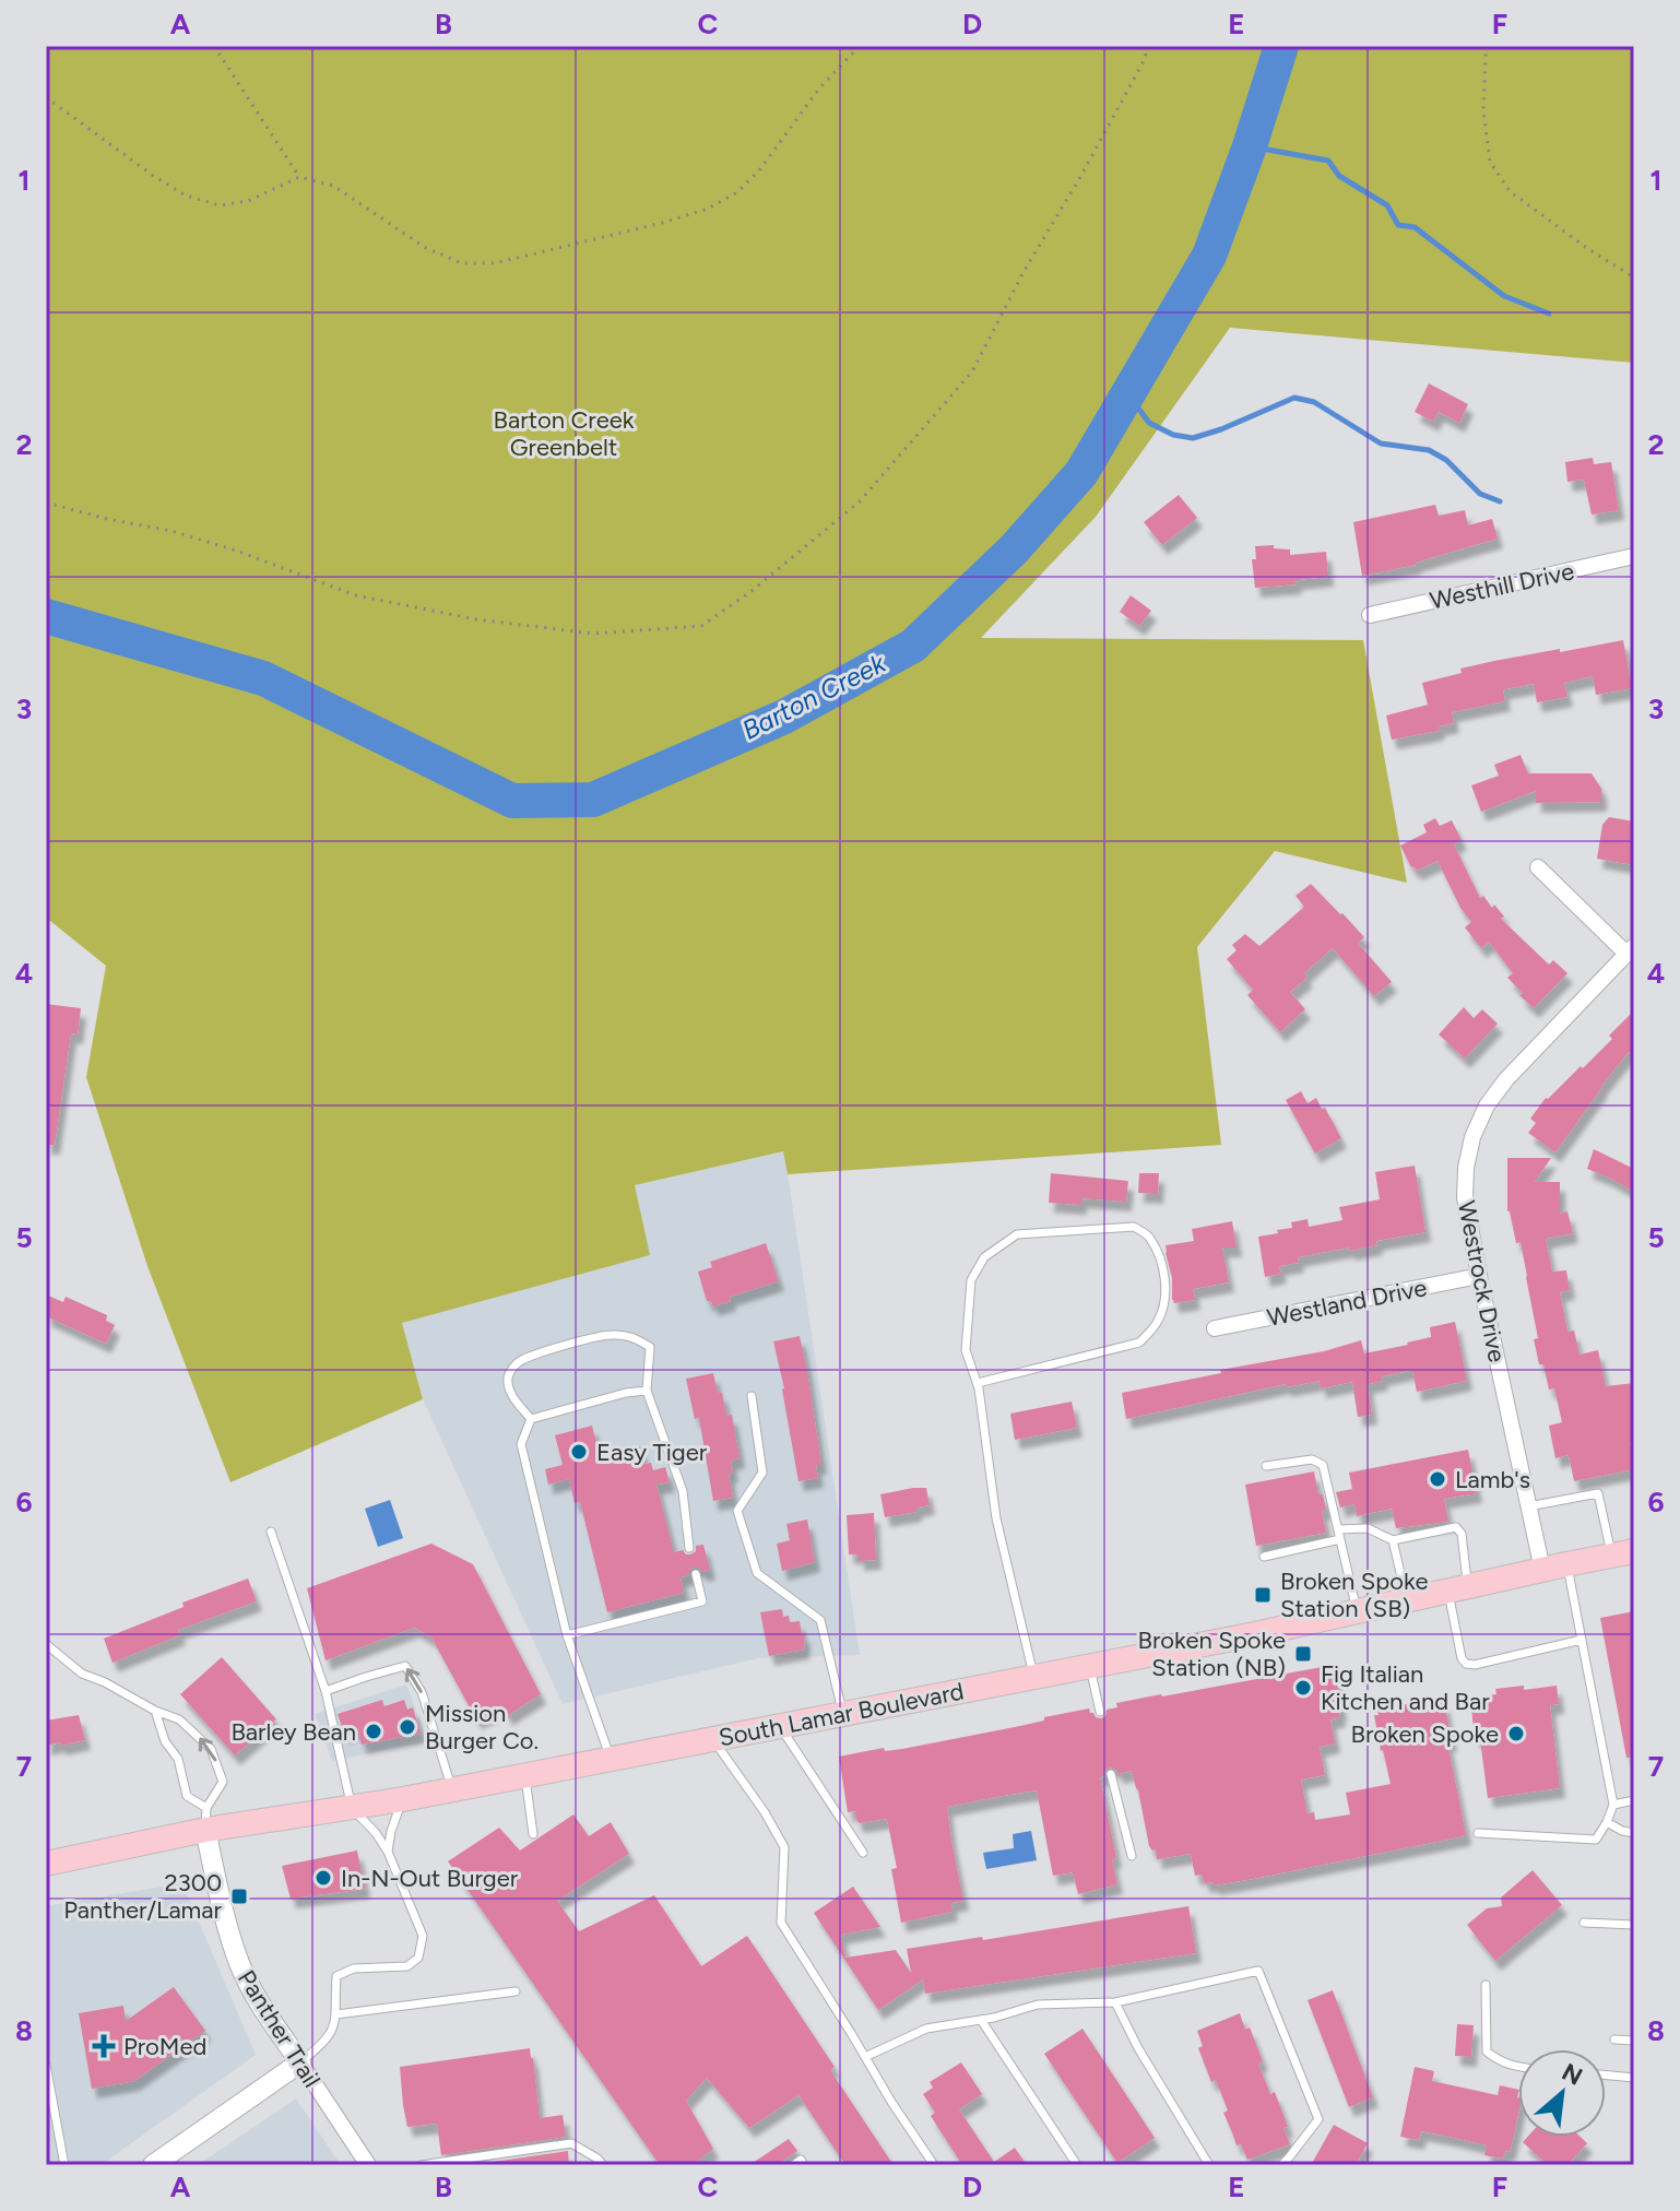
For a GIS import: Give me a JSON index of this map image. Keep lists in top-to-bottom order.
{
  "streets": {
    "main road": ["South Lamar Boulevard"],
    "street": [
      "Westhill Drive",
      "Westrock Drive",
      "Westland Drive",
      "Panther Trail"
    ]
  },
  "crossings": [
    ["Westrock Drive", "Westland Drive"],
    ["Westrock Drive", "South Lamar Boulevard"],
    ["South Lamar Boulevard", "Panther Trail"]
  ],
  "water": ["Barton Creek"],
  "parks": ["Barton Creek Greenbelt"],
  "places": {
    "other": [
      "Easy Tiger",
      "Lamb's",
      "Fig Italian Kitchen and Bar",
      "Mission Burger Co.",
      "Barley Bean",
      "Broken Spoke",
      "In-N-Out Burger"
    ],
    "transit": ["Broken Spoke Station (SB)", "Broken Spoke Station (NB)", "2300 Panther/Lamar"],
    "health": ["ProMed"]
  },
  "north": "top right",
  "grid": {
    "columns": [
      "A",
      "B",
      "C",
      "D",
      "E",
      "F"
    ],
    "rows": [
      "1",
      "2",
      "3",
      "4",
      "5",
      "6",
      "7",
      "8"
    ]
  }
}
